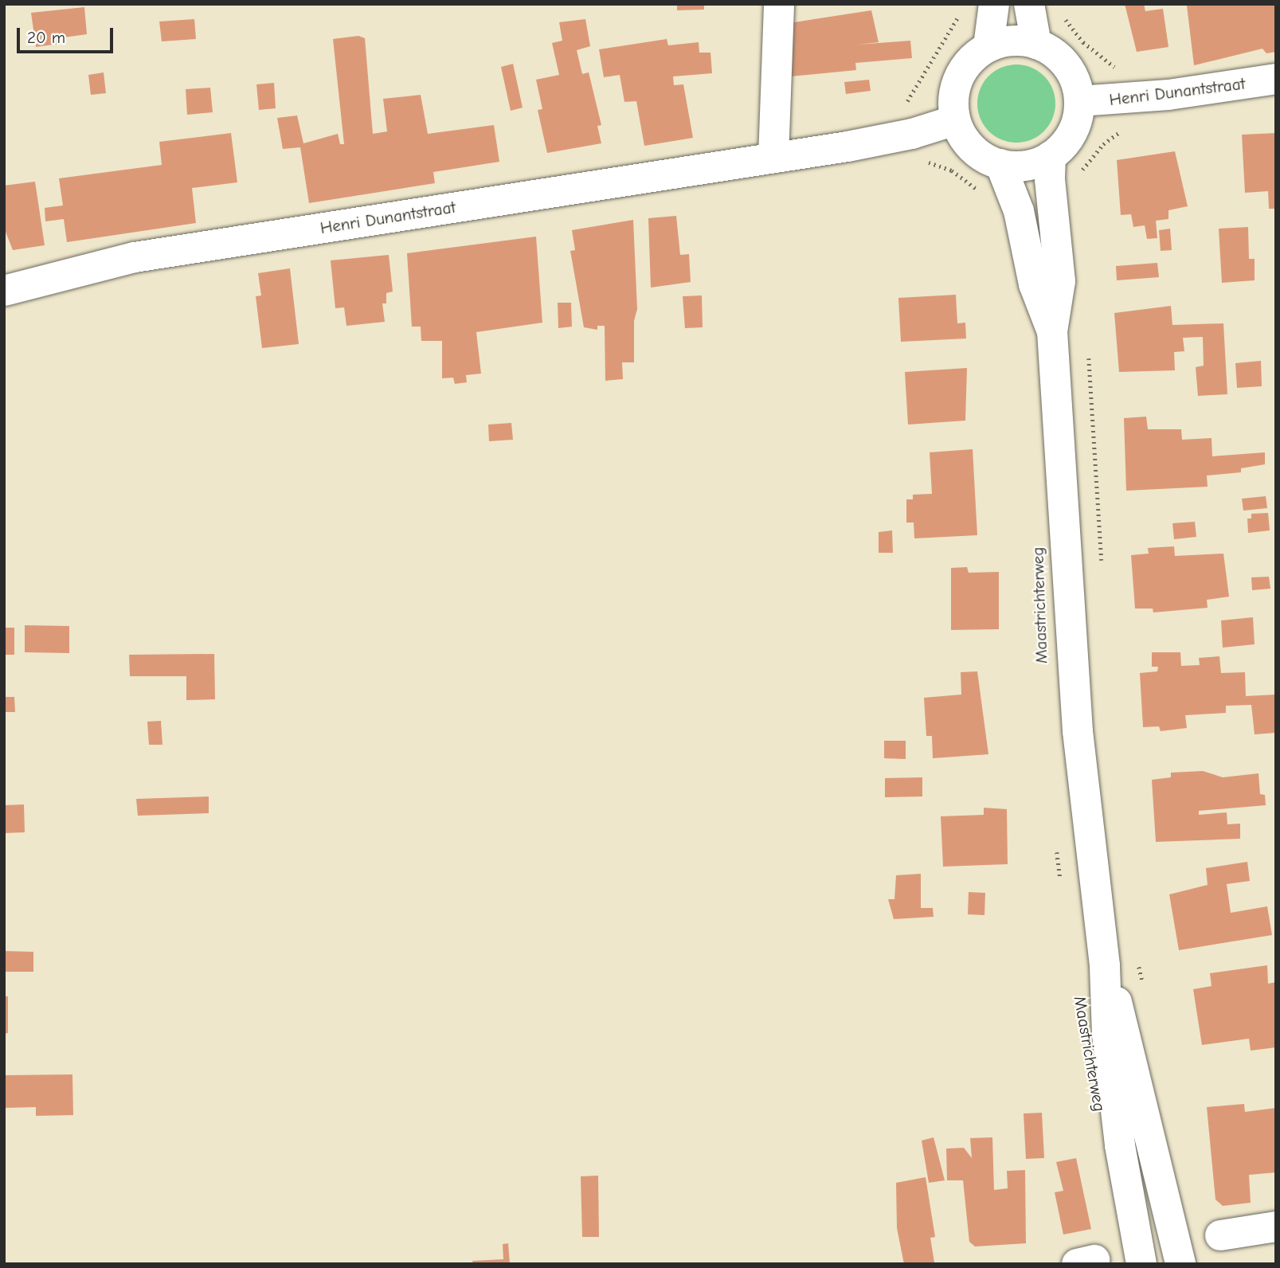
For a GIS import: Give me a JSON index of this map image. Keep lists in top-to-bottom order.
{
  "streets": {
    "main road": ["Henri Dunantstraat", "Maastrichterweg"]
  },
  "crossings": [
    ["Henri Dunantstraat", "Maastrichterweg"]
  ],
  "scale_bar": "20 m"
}
